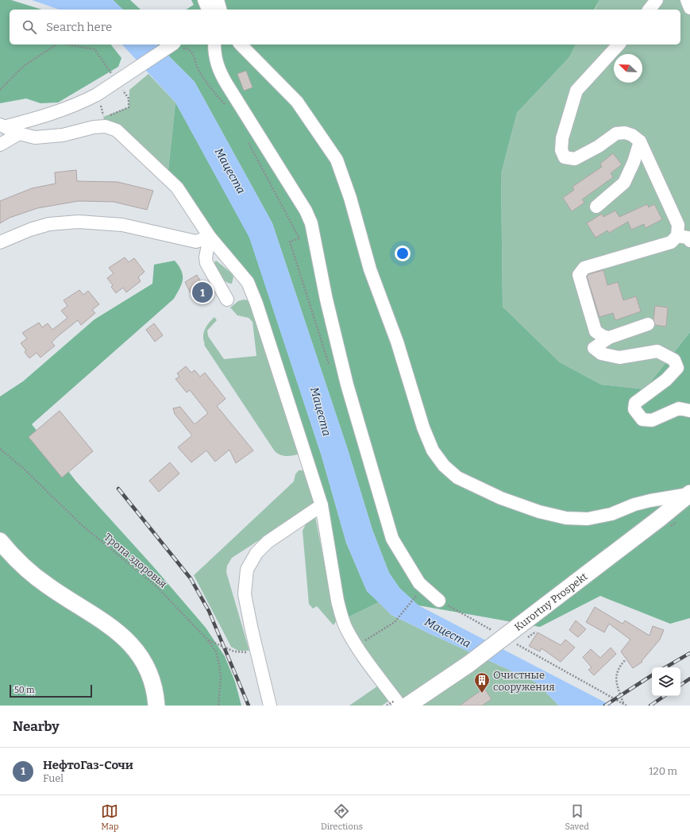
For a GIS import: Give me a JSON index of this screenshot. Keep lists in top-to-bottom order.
{
  "streets": {
    "main road": ["Kurortny Prospekt"],
    "path": ["Тропа здоровья"]
  },
  "water": ["Мацеста"],
  "places": {
    "building": ["Очистные сооружения"]
  },
  "scale_bar": "50 m",
  "north": "top left",
  "page": {
    "search": "Search here",
    "pins": "1",
    "scale": "50 m",
    "heading": "Nearby",
    "list": [
      {
        "mark": "1",
        "name": "НефтоГаз-Сочи",
        "note": "Fuel",
        "value": "120 m"
      }
    ],
    "nav": ["Map", "Directions", "Saved"]
  }
}
